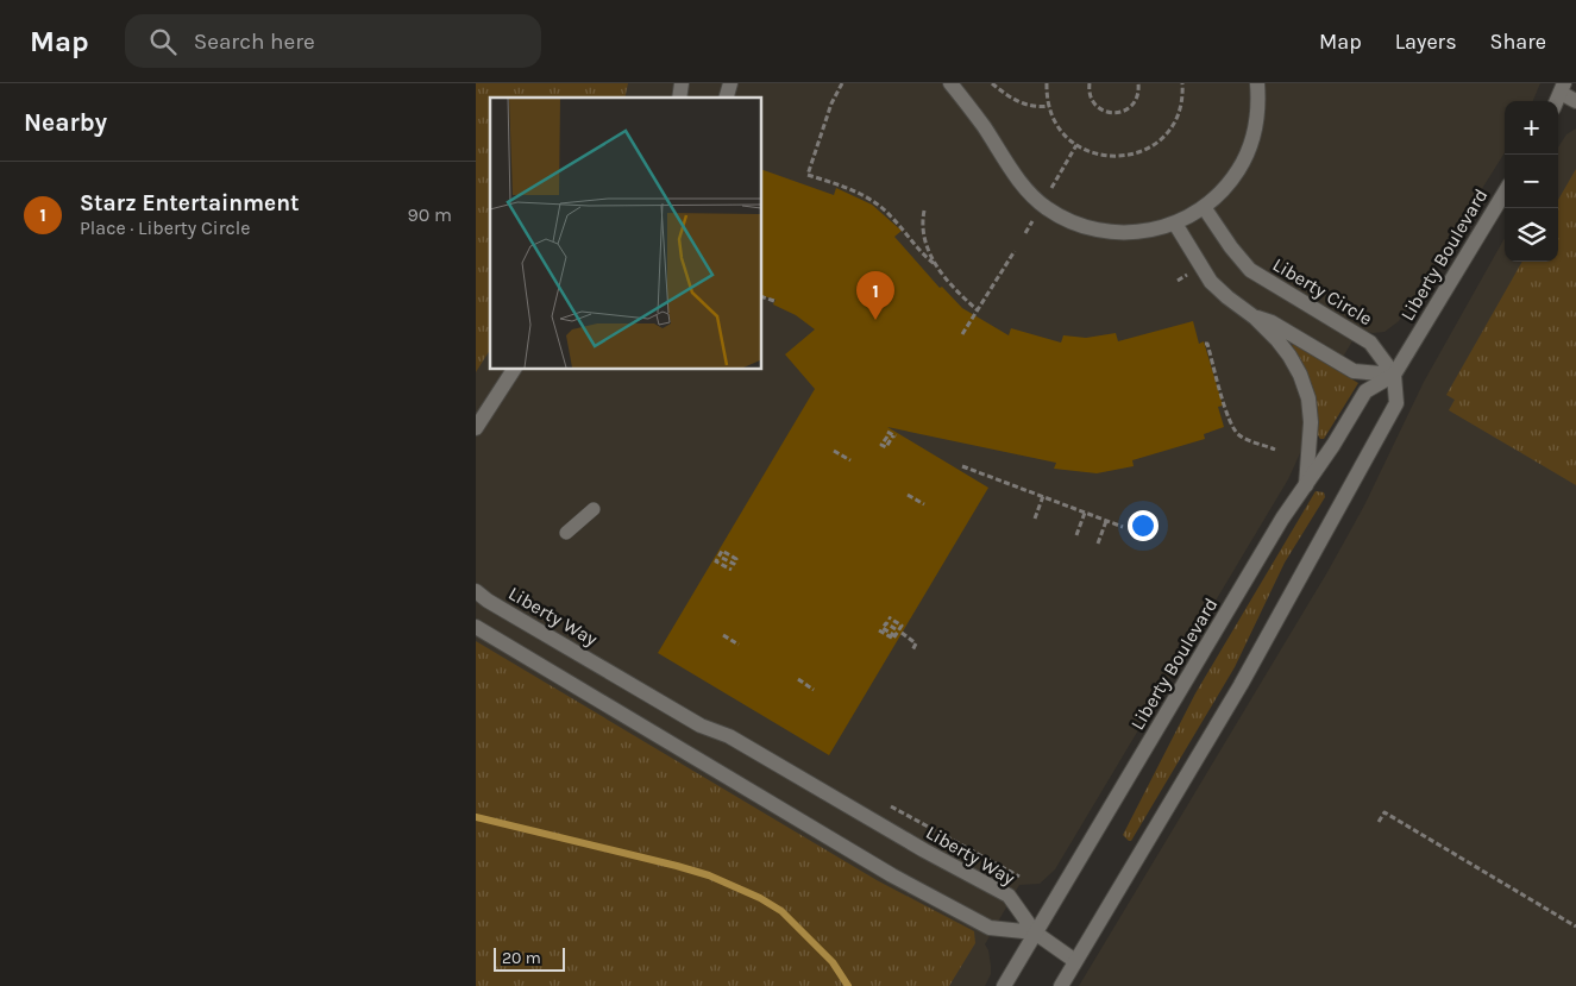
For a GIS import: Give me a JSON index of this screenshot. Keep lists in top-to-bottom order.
{
  "streets": {
    "street": ["Liberty Boulevard", "Liberty Circle", "Liberty Way"]
  },
  "crossings": [
    ["Liberty Boulevard", "Liberty Circle"],
    ["Liberty Boulevard", "Liberty Way"]
  ],
  "scale_bar": "20 m",
  "page": {
    "header": "Map",
    "search": "Search here",
    "nav": ["Map", "Layers", "Share"],
    "heading": "Nearby",
    "map_buttons": ["+", "−"],
    "list": [
      {
        "mark": "1",
        "name": "Starz Entertainment",
        "note": "Place · Liberty Circle",
        "value": "90 m"
      }
    ],
    "pins": "1",
    "scale": "20 m"
  }
}
